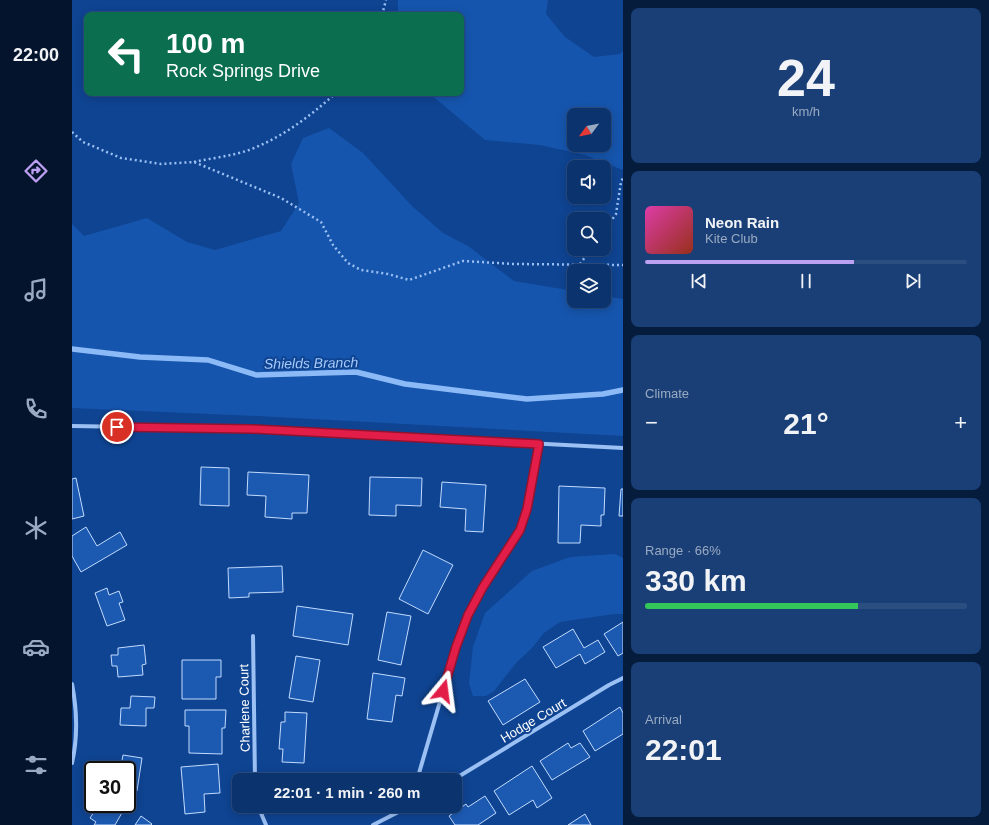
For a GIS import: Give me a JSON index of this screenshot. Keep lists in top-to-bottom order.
{
  "streets": {
    "street": ["Charlene Court", "Hodge Court"]
  },
  "water": ["Shields Branch"],
  "north": "bottom left",
  "page": {
    "tabs": "22:00",
    "tile": [
      ["24", "km/h"],
      "Climate",
      ["Range · 66%", "330 km"],
      ["Arrival", "22:01"]
    ],
    "turn": ["100 m", "Rock Springs Drive"],
    "song": ["Neon Rain", "Kite Club"],
    "heat": ["−", "21°", "+"],
    "limit": "30",
    "trip": "22:01 · 1 min · 260 m"
  }
}
